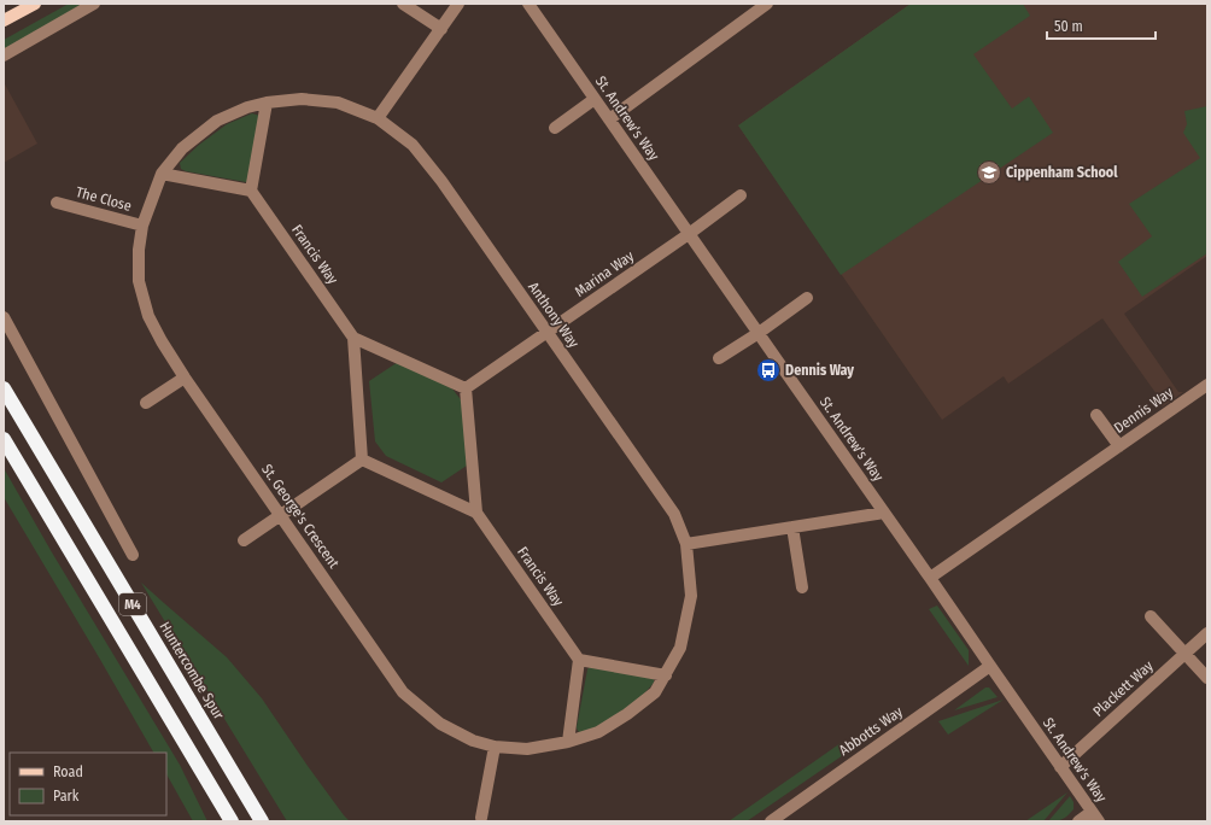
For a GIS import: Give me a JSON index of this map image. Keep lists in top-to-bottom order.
{
  "streets": {
    "highway": ["M4", "Huntercombe Spur"],
    "street": [
      "St. Andrew's Way",
      "The Close",
      "Francis Way",
      "Marina Way",
      "Anthony Way",
      "Dennis Way",
      "St. George's Crescent",
      "Plackett Way",
      "Abbotts Way"
    ]
  },
  "crossings": [
    ["St. Andrew's Way", "Marina Way"],
    ["St. Andrew's Way", "Dennis Way"],
    ["St. Andrew's Way", "Plackett Way"],
    ["St. Andrew's Way", "Abbotts Way"],
    ["The Close", "St. George's Crescent"],
    ["Marina Way", "Anthony Way"],
    ["Anthony Way", "St. George's Crescent"]
  ],
  "places": {
    "school or university": ["Cippenham School"],
    "bus stop": ["Dennis Way"]
  },
  "legend": ["Road", "Park"],
  "scale_bar": "50 m"
}
